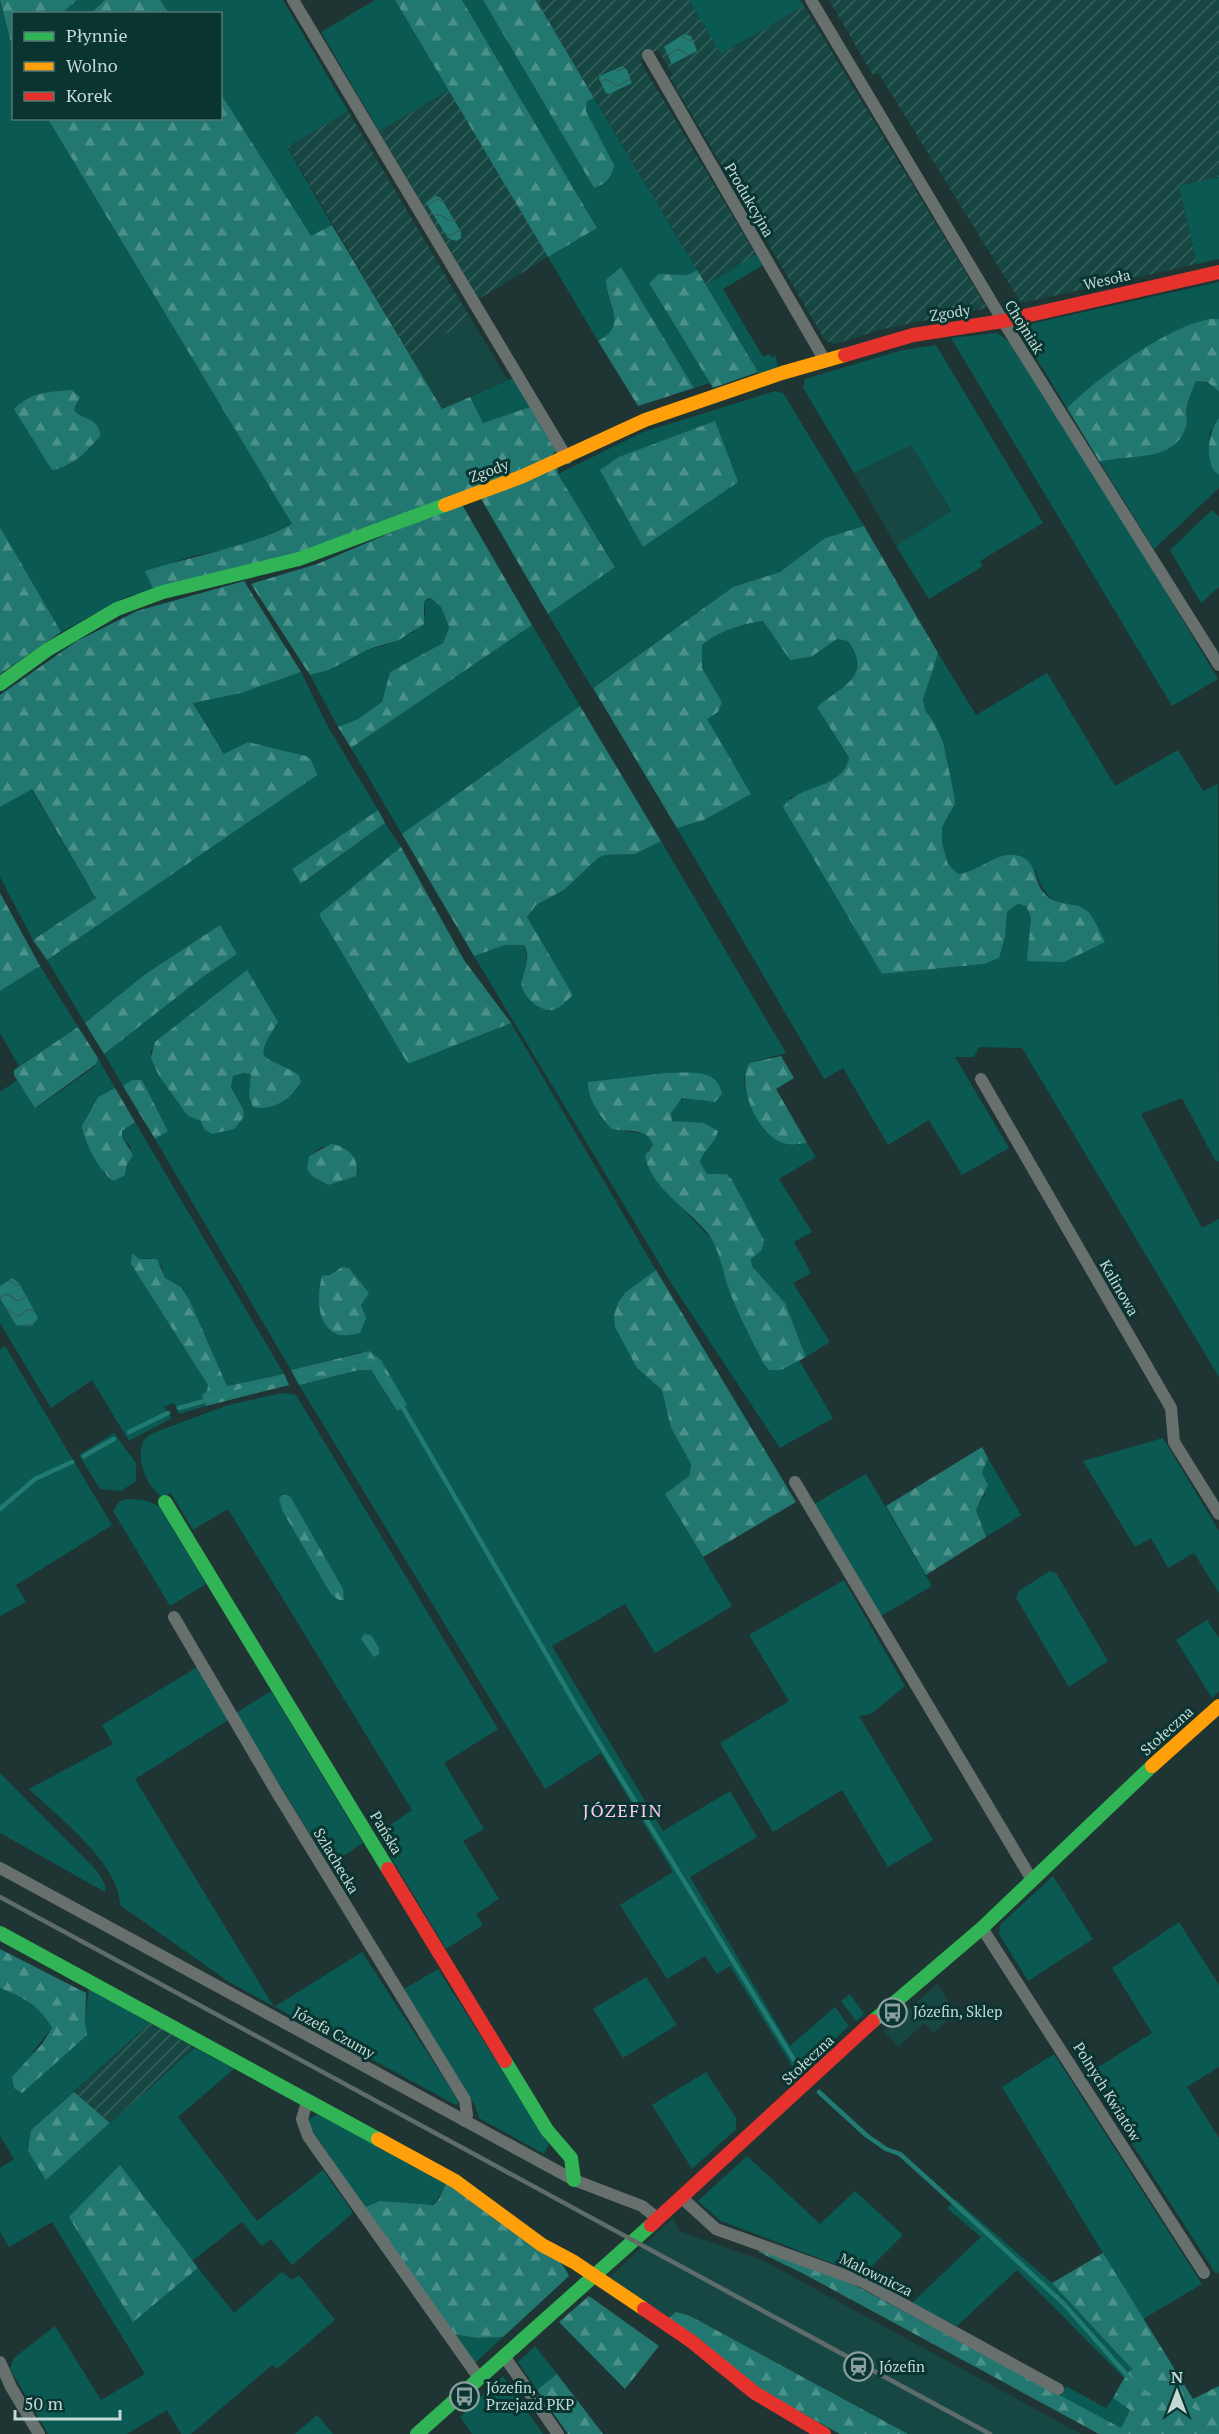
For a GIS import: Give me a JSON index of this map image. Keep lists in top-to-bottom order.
{
  "streets": {
    "street": [
      "Produkcyjna",
      "Wesoła",
      "Zgody",
      "Chojniak",
      "Kalinowa",
      "Stołeczna",
      "Pańska",
      "Szlachecka",
      "Józefa Czumy",
      "Polnych Kwiatów",
      "Malownicza"
    ]
  },
  "crossings": [
    ["Produkcyjna", "Zgody"],
    ["Wesoła", "Zgody"],
    ["Wesoła", "Chojniak"],
    ["Zgody", "Chojniak"],
    ["Stołeczna", "Józefa Czumy"],
    ["Stołeczna", "Polnych Kwiatów"],
    ["Stołeczna", "Malownicza"],
    ["Pańska", "Józefa Czumy"],
    ["Szlachecka", "Józefa Czumy"]
  ],
  "districts": ["JÓZEFIN"],
  "places": {
    "bus stop": ["Józefin, Sklep", "Józefin, Przejazd PKP"],
    "station": ["Józefin"]
  },
  "legend": ["Płynnie", "Wolno", "Korek"],
  "scale_bar": "50 m",
  "north": "top"
}
